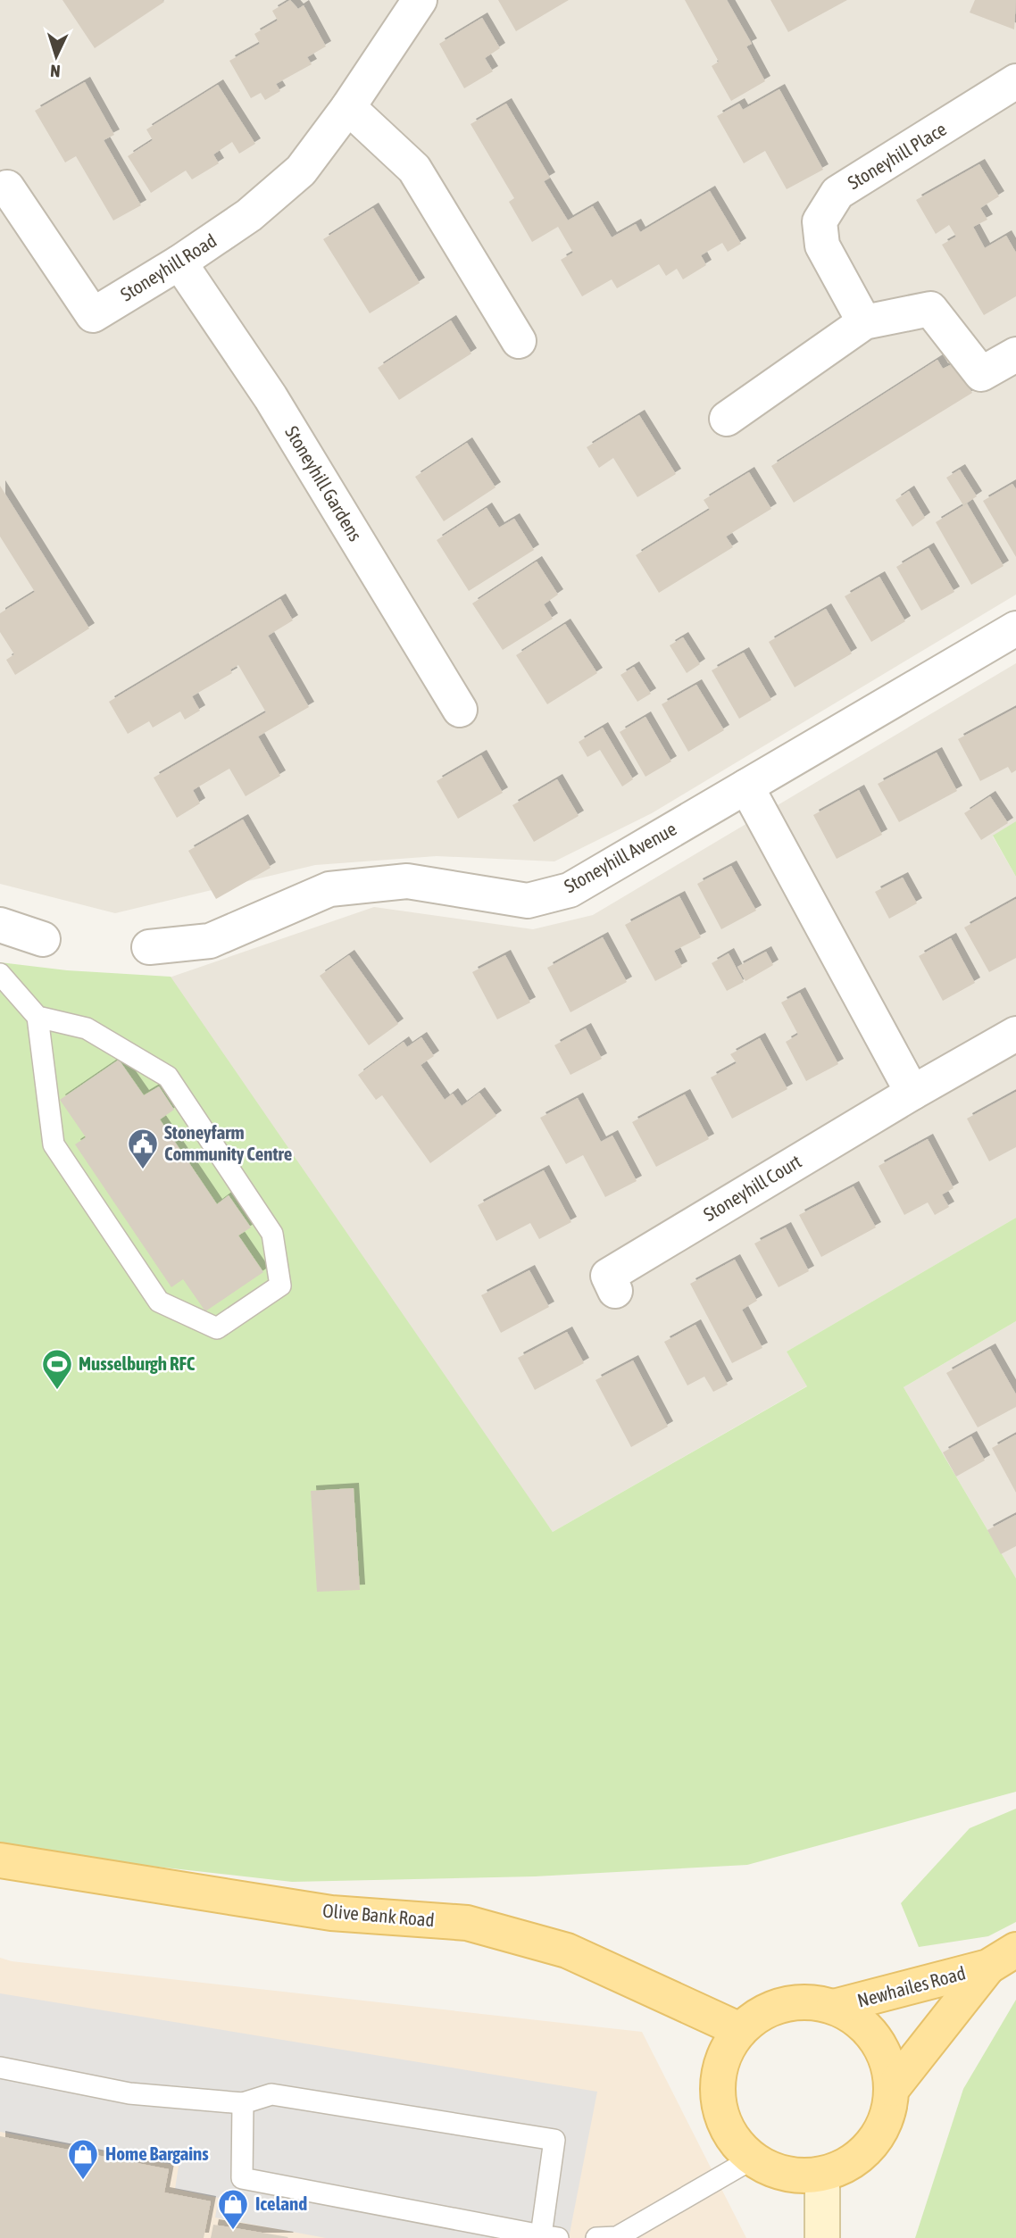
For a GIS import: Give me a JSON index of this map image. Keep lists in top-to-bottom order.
{
  "streets": {
    "main road": ["Olive Bank Road", "Newhailes Road"],
    "street": [
      "Stoneyhill Place",
      "Stoneyhill Road",
      "Stoneyhill Gardens",
      "Stoneyhill Avenue",
      "Stoneyhill Court"
    ]
  },
  "crossings": [
    ["Stoneyhill Road", "Stoneyhill Gardens"],
    ["Olive Bank Road", "Newhailes Road"]
  ],
  "places": {
    "public building": ["Stoneyfarm Community Centre"],
    "sports": ["Musselburgh RFC"],
    "shop": ["Home Bargains", "Iceland"]
  },
  "north": "bottom"
}
